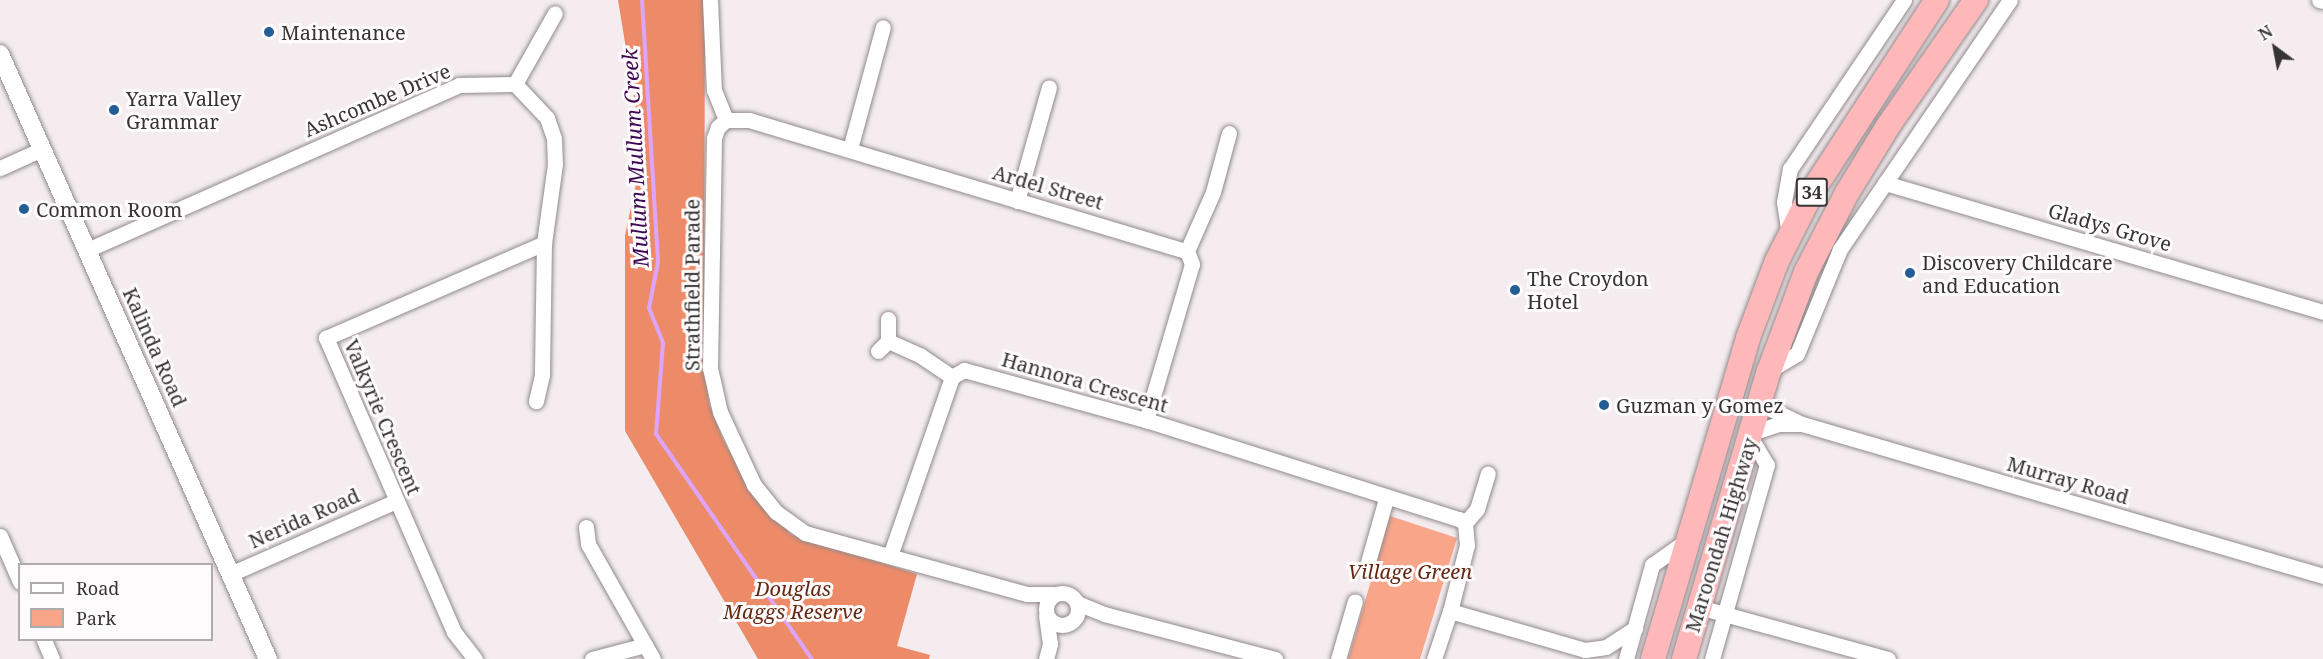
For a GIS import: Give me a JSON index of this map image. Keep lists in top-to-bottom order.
{
  "streets": {
    "highway": ["34", "Maroondah Highway"],
    "street": [
      "Ashcombe Drive",
      "Ardel Street",
      "Gladys Grove",
      "Strathfield Parade",
      "Kalinda Road",
      "Hannora Crescent",
      "Valkyrie Crescent",
      "Murray Road",
      "Nerida Road"
    ]
  },
  "crossings": [
    ["Ashcombe Drive", "Kalinda Road"],
    ["Ardel Street", "Strathfield Parade"],
    ["Kalinda Road", "Nerida Road"],
    ["Valkyrie Crescent", "Nerida Road"],
    ["Murray Road", "Maroondah Highway"]
  ],
  "water": ["Mullum Mullum Creek"],
  "parks": ["Village Green", "Douglas Maggs Reserve"],
  "places": [
    "Maintenance",
    "Yarra Valley Grammar",
    "Common Room",
    "Discovery Childcare and Education",
    "The Croydon Hotel",
    "Guzman y Gomez"
  ],
  "legend": ["Road", "Park"],
  "north": "top left"
}
